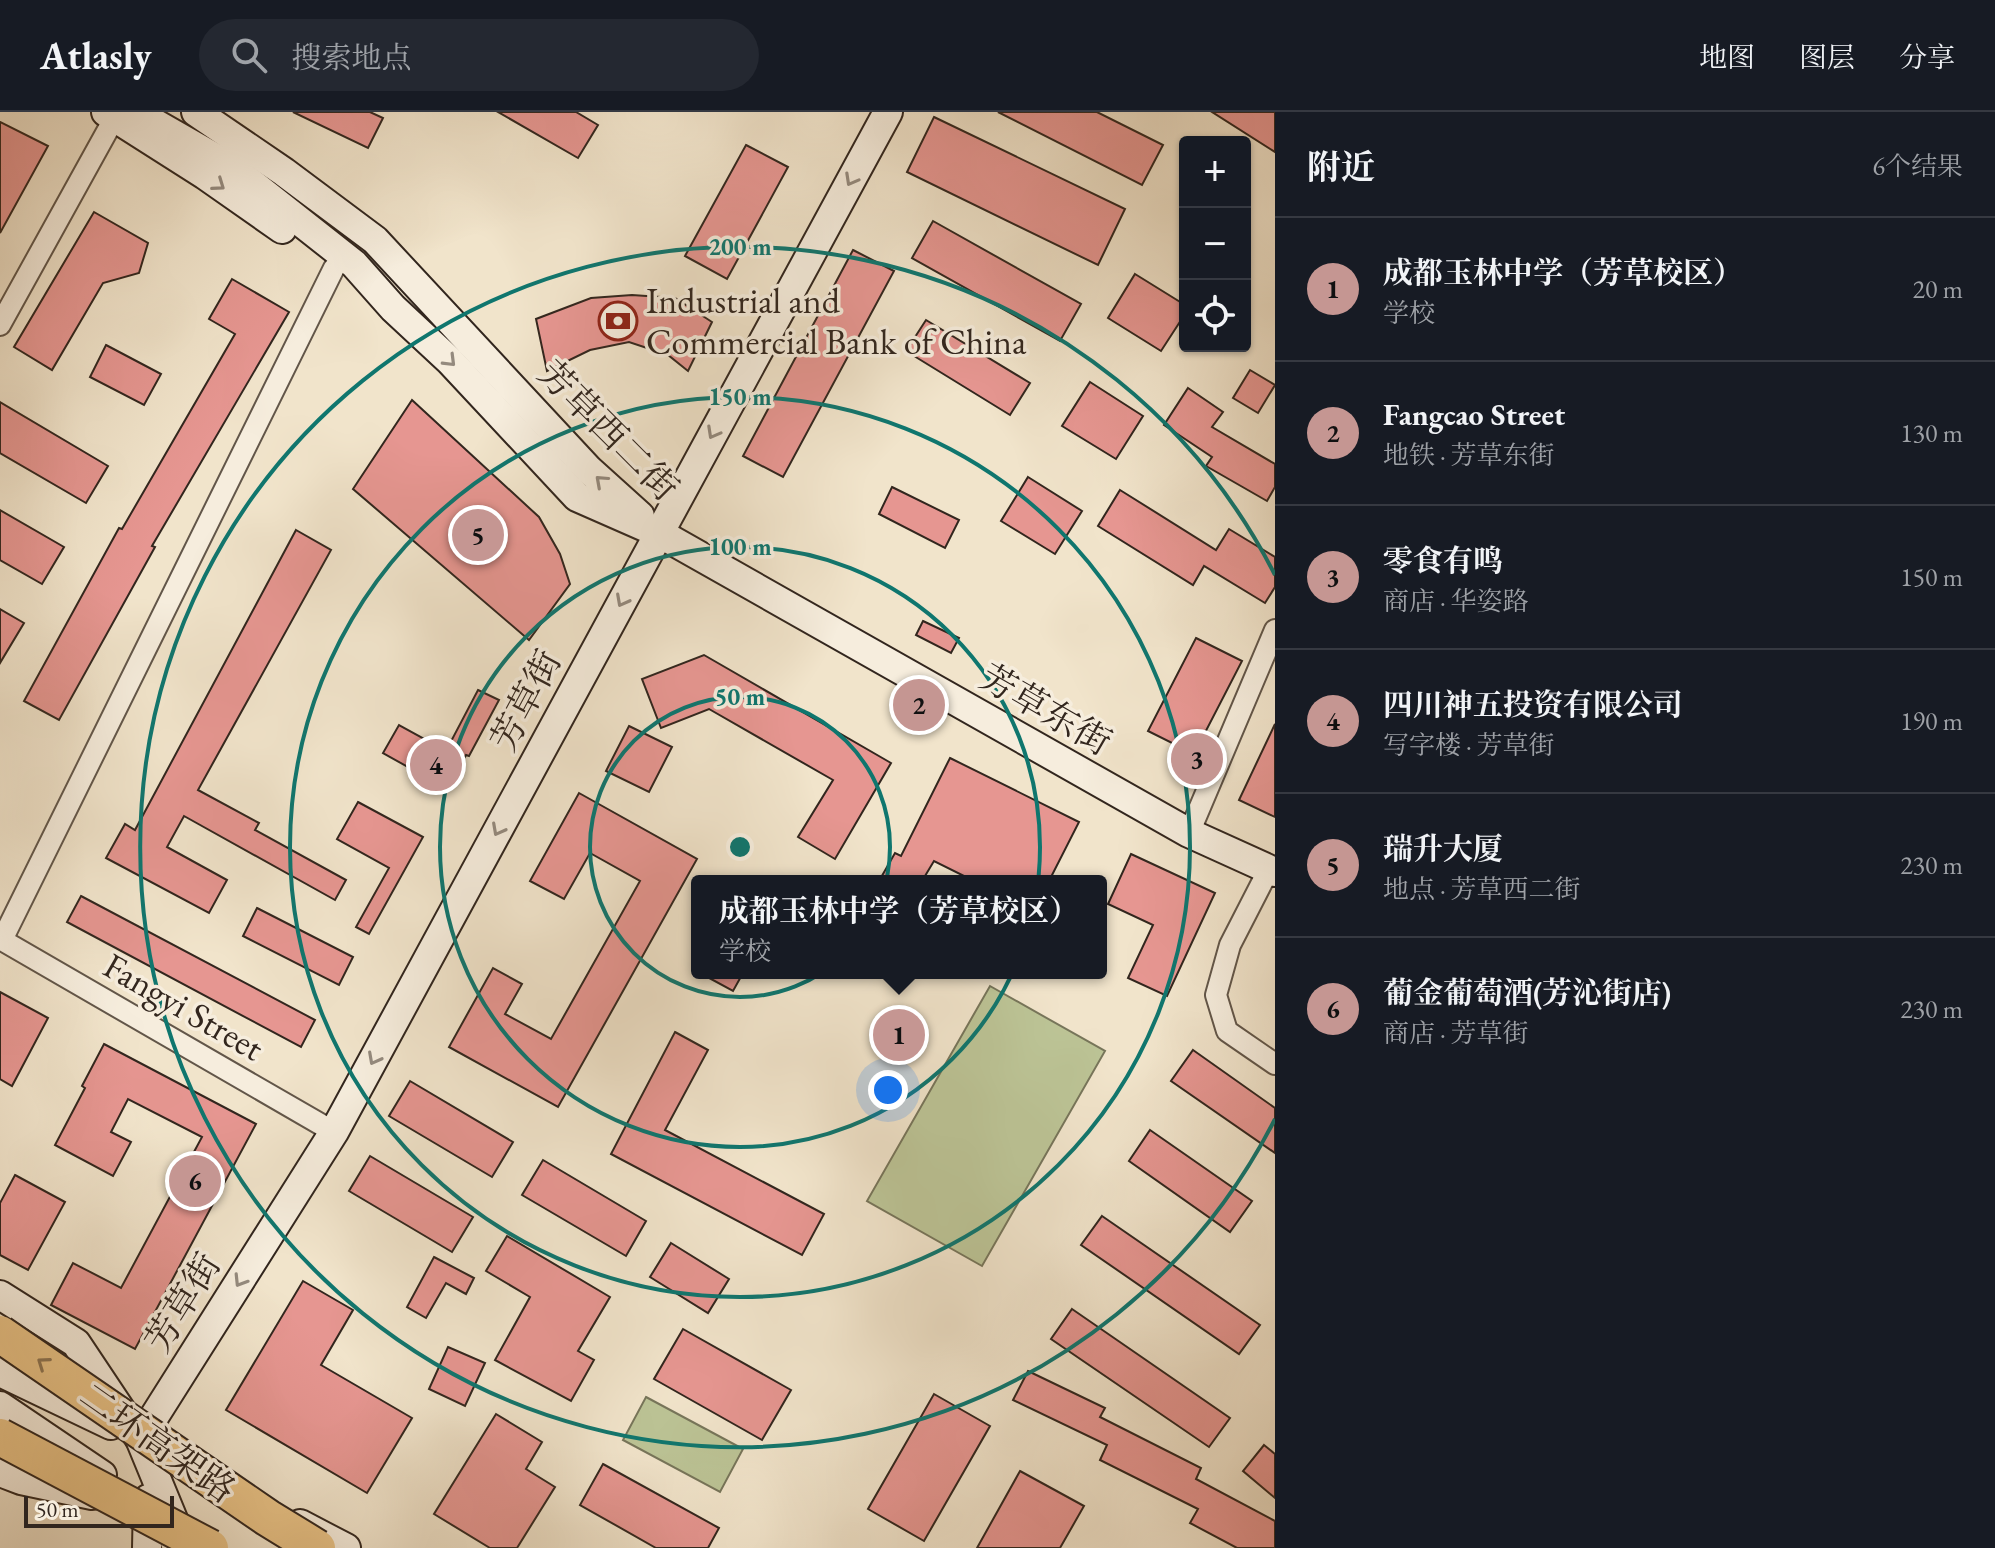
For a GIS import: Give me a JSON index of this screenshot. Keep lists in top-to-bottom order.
{
  "streets": {
    "highway": ["二环高架路"],
    "main road": ["芳草西二街", "芳草街", "芳草东街"],
    "street": ["Fangyi Street"]
  },
  "crossings": [
    ["芳草西二街", "芳草街"],
    ["芳草西二街", "芳草东街"],
    ["芳草街", "芳草东街"],
    ["芳草街", "Fangyi Street"]
  ],
  "one_way": ["芳草街"],
  "places": {
    "bank": ["Industrial and Commercial Bank of China"]
  },
  "scale_bar": "50 m",
  "page": {
    "header": "Atlasly",
    "search": "搜索地点",
    "nav": ["地图", "图层", "分享"],
    "heading": ["附近", "6个结果"],
    "map_buttons": ["+", "−"],
    "list": [
      {
        "mark": "1",
        "name": "成都玉林中学（芳草校区）",
        "note": "学校",
        "value": "20 m"
      },
      {
        "mark": "2",
        "name": "Fangcao Street",
        "note": "地铁 · 芳草东街",
        "value": "130 m"
      },
      {
        "mark": "3",
        "name": "零食有鸣",
        "note": "商店 · 华姿路",
        "value": "150 m"
      },
      {
        "mark": "4",
        "name": "四川神五投资有限公司",
        "note": "写字楼 · 芳草街",
        "value": "190 m"
      },
      {
        "mark": "5",
        "name": "瑞升大厦",
        "note": "地点 · 芳草西二街",
        "value": "230 m"
      },
      {
        "mark": "6",
        "name": "葡金葡萄酒(芳沁街店)",
        "note": "商店 · 芳草街",
        "value": "230 m"
      }
    ],
    "pins": [
      "5",
      "2",
      "3",
      "4",
      "1",
      "6"
    ],
    "popup": ["成都玉林中学（芳草校区）", "学校"],
    "scale": "50 m"
  },
  "rings": [
    "200 m",
    "150 m",
    "100 m",
    "50 m"
  ]
}
